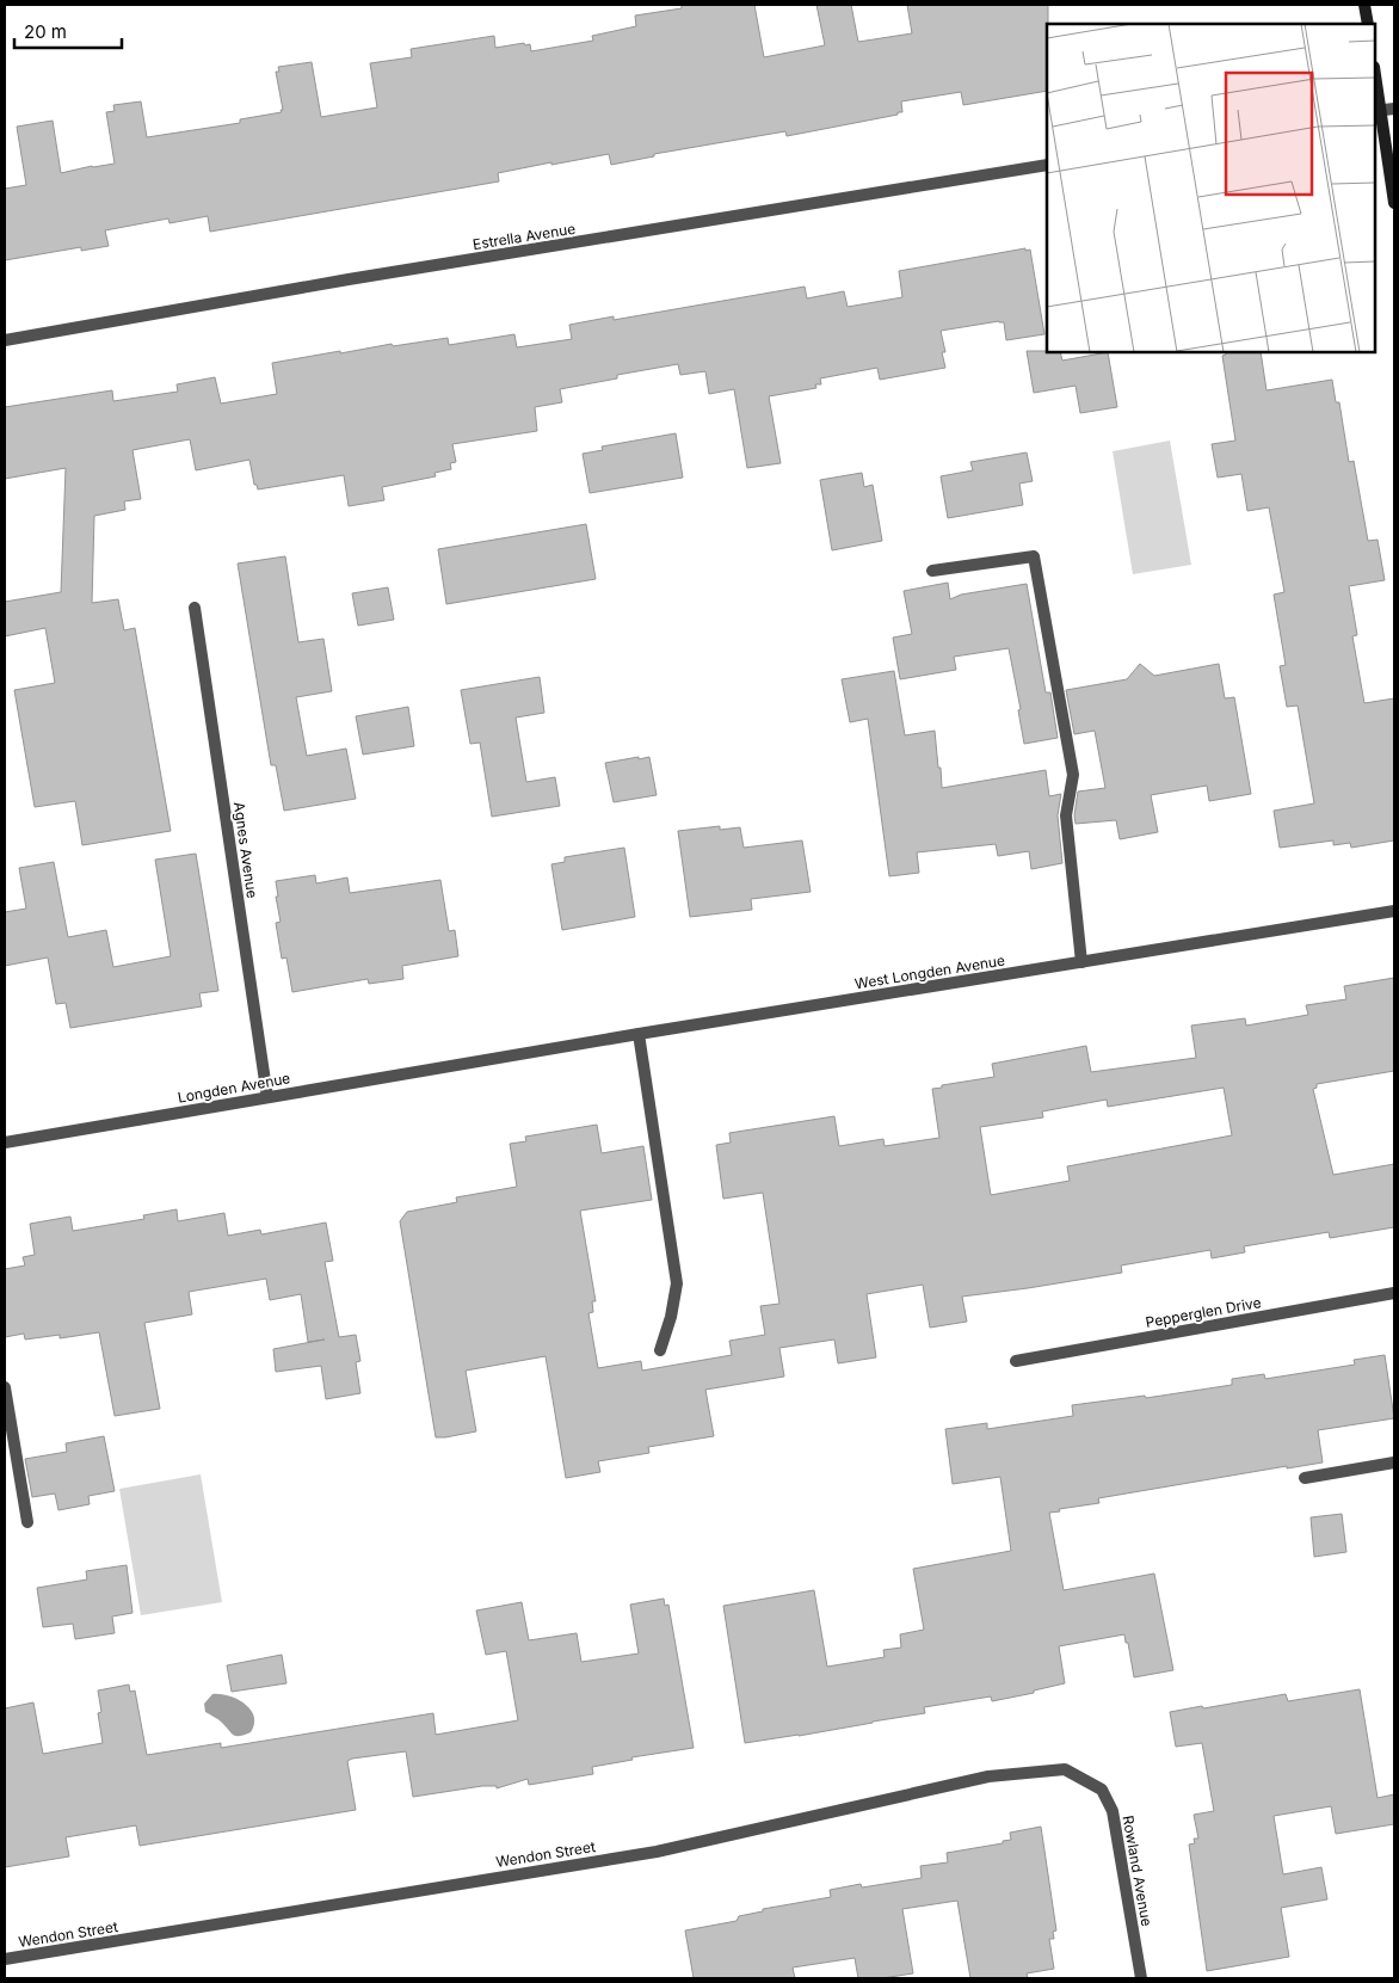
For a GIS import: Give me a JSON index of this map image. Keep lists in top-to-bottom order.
{
  "streets": {
    "street": [
      "Estrella Avenue",
      "Agnes Avenue",
      "West Longden Avenue",
      "Longden Avenue",
      "Pepperglen Drive",
      "Wendon Street",
      "Rowland Avenue"
    ]
  },
  "crossings": [
    ["Agnes Avenue", "Longden Avenue"],
    ["West Longden Avenue", "Longden Avenue"],
    ["Wendon Street", "Rowland Avenue"]
  ],
  "scale_bar": "20 m"
}
